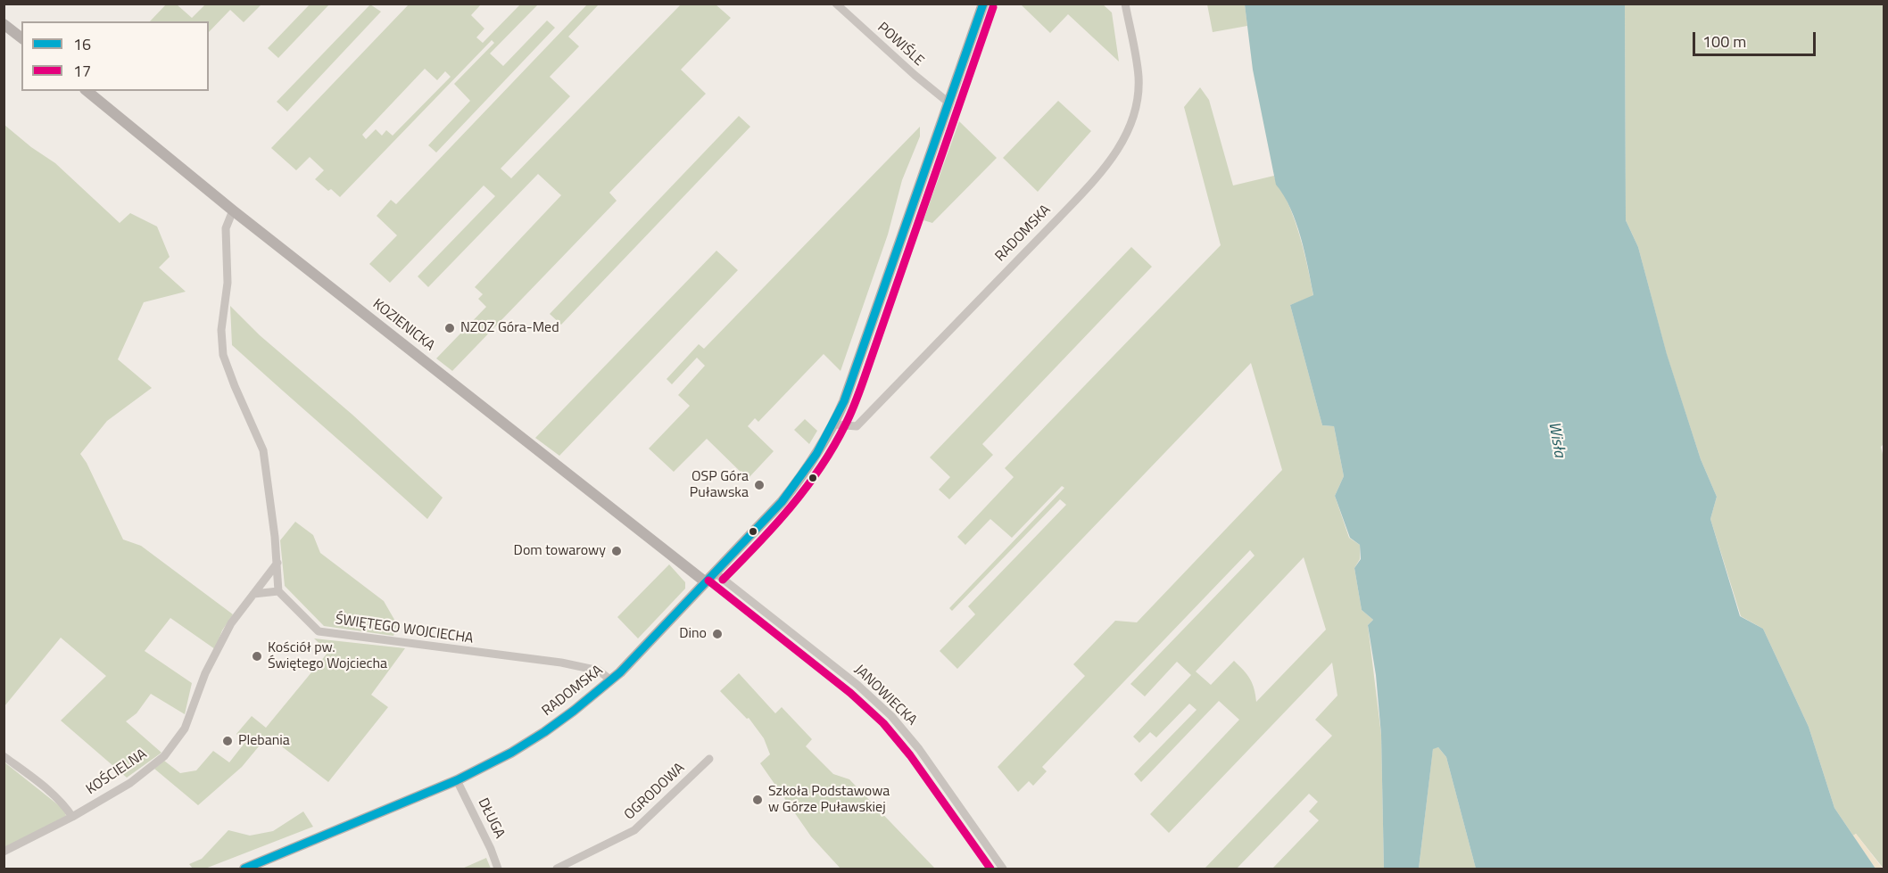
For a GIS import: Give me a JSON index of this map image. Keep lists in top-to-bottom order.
{
  "streets": {
    "main road": ["RADOMSKA", "KOZIENICKA"],
    "street": [
      "POWIŚLE",
      "ŚWIĘTEGO WOJCIECHA",
      "JANOWIECKA",
      "KOŚCIELNA",
      "OGRODOWA",
      "DŁUGA"
    ]
  },
  "crossings": [
    ["POWIŚLE", "RADOMSKA"],
    ["RADOMSKA", "KOZIENICKA"],
    ["RADOMSKA", "ŚWIĘTEGO WOJCIECHA"],
    ["RADOMSKA", "JANOWIECKA"],
    ["RADOMSKA", "DŁUGA"]
  ],
  "water": ["Wisła"],
  "places": [
    "NZOZ Góra-Med",
    "OSP Góra Puławska",
    "Dom towarowy",
    "Dino",
    "Kościół pw. Świętego Wojciecha",
    "Plebania",
    "Szkoła Podstawowa w Górze Puławskiej"
  ],
  "lines": ["transit line 16", "transit line 17"],
  "legend": ["16", "17"],
  "scale_bar": "100 m"
}
